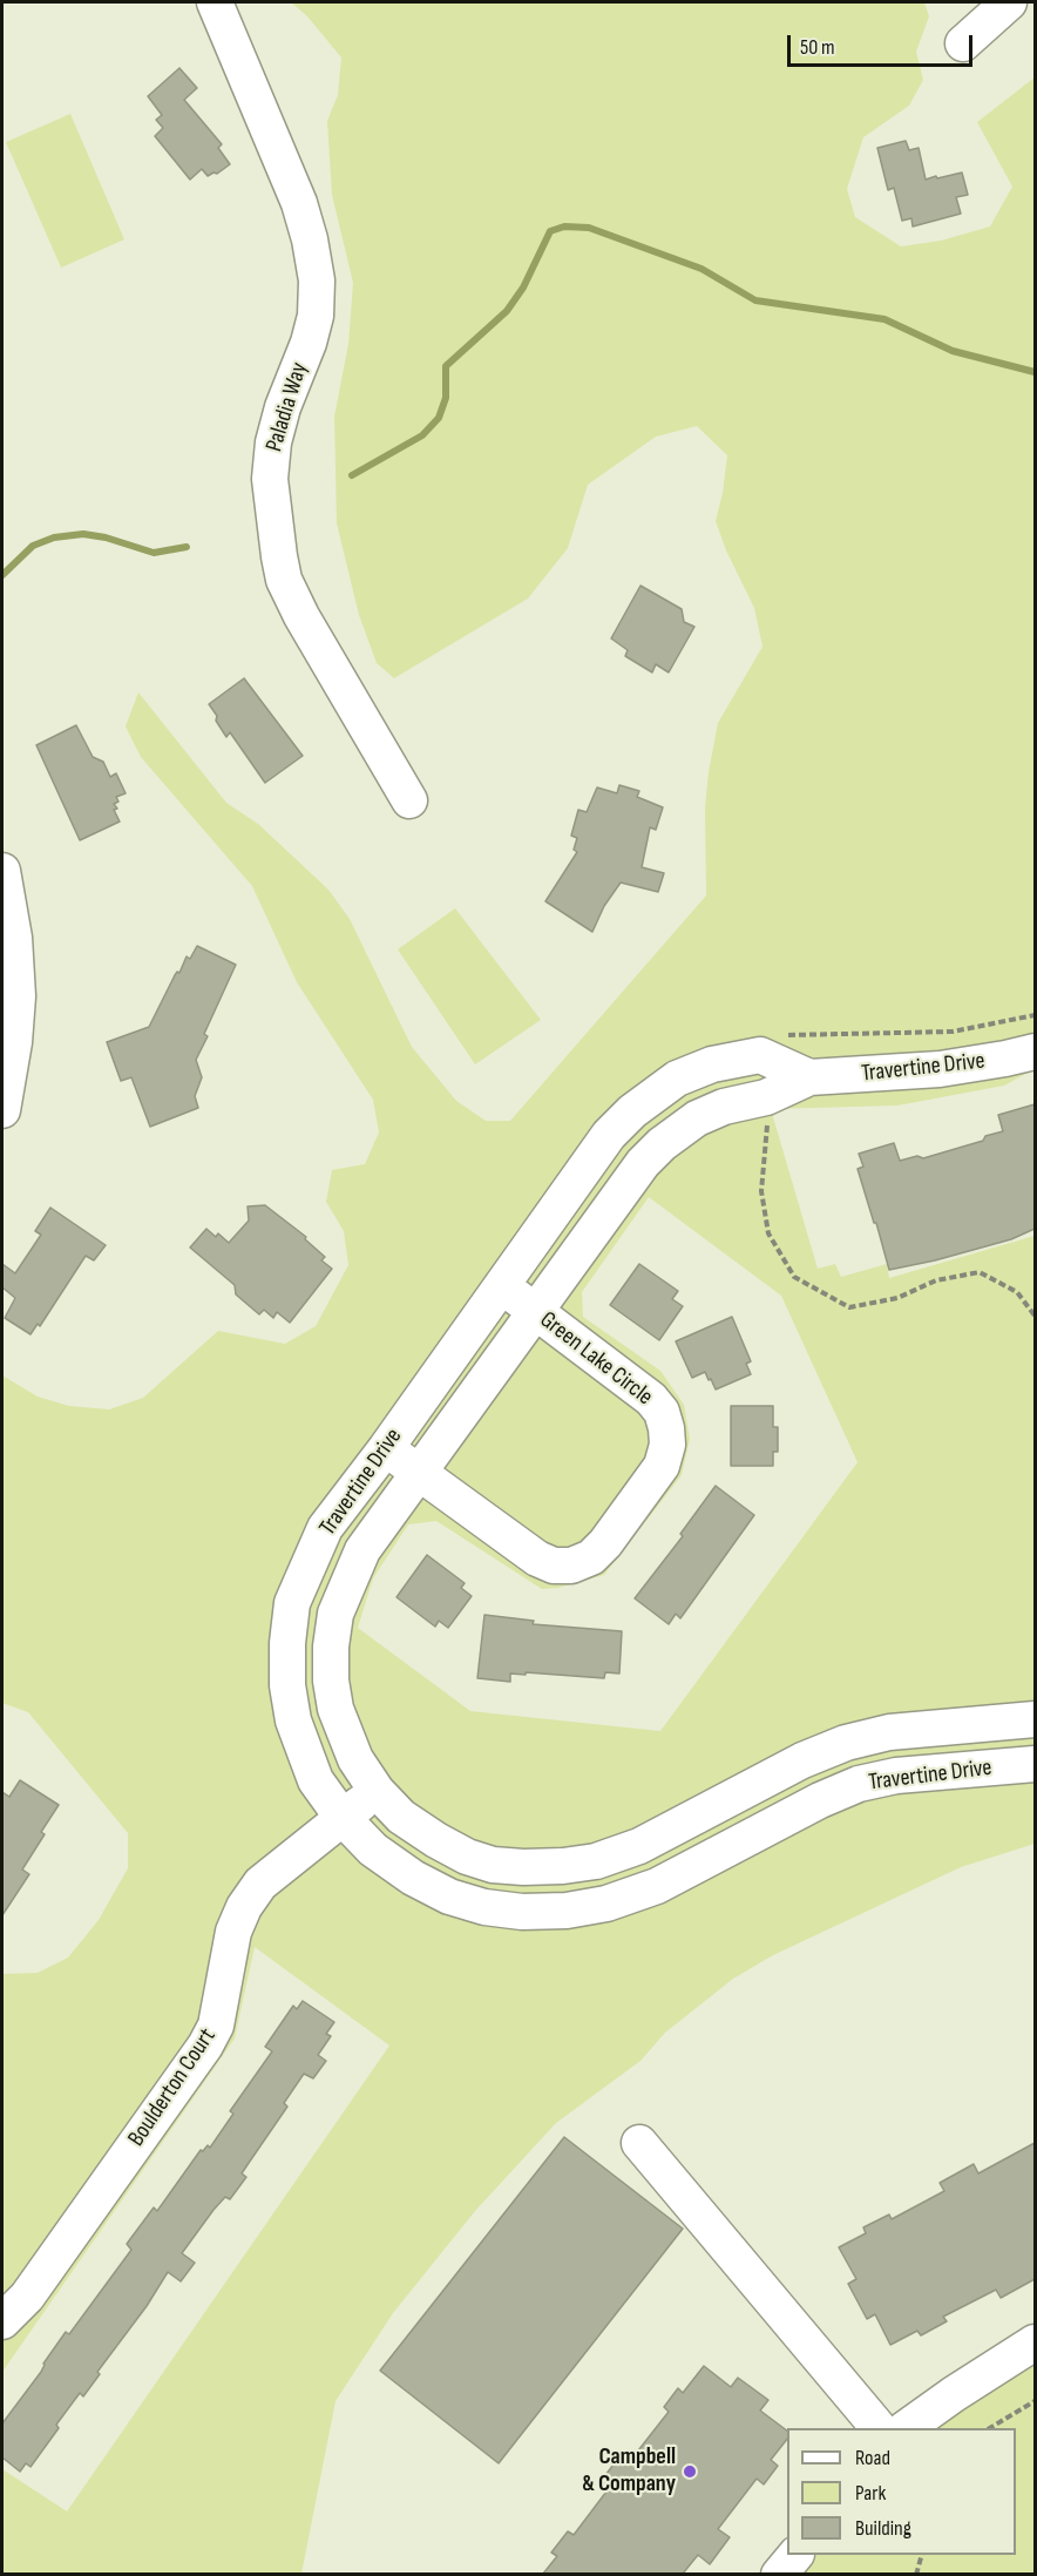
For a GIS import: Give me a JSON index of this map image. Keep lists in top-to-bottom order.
{
  "streets": {
    "street": [
      "Paladia Way",
      "Travertine Drive",
      "Green Lake Circle",
      "Boulderton Court"
    ]
  },
  "crossings": [
    ["Travertine Drive", "Green Lake Circle"],
    ["Travertine Drive", "Boulderton Court"]
  ],
  "places": ["Campbell & Company"],
  "legend": ["Road", "Park", "Building"],
  "scale_bar": "50 m"
}
